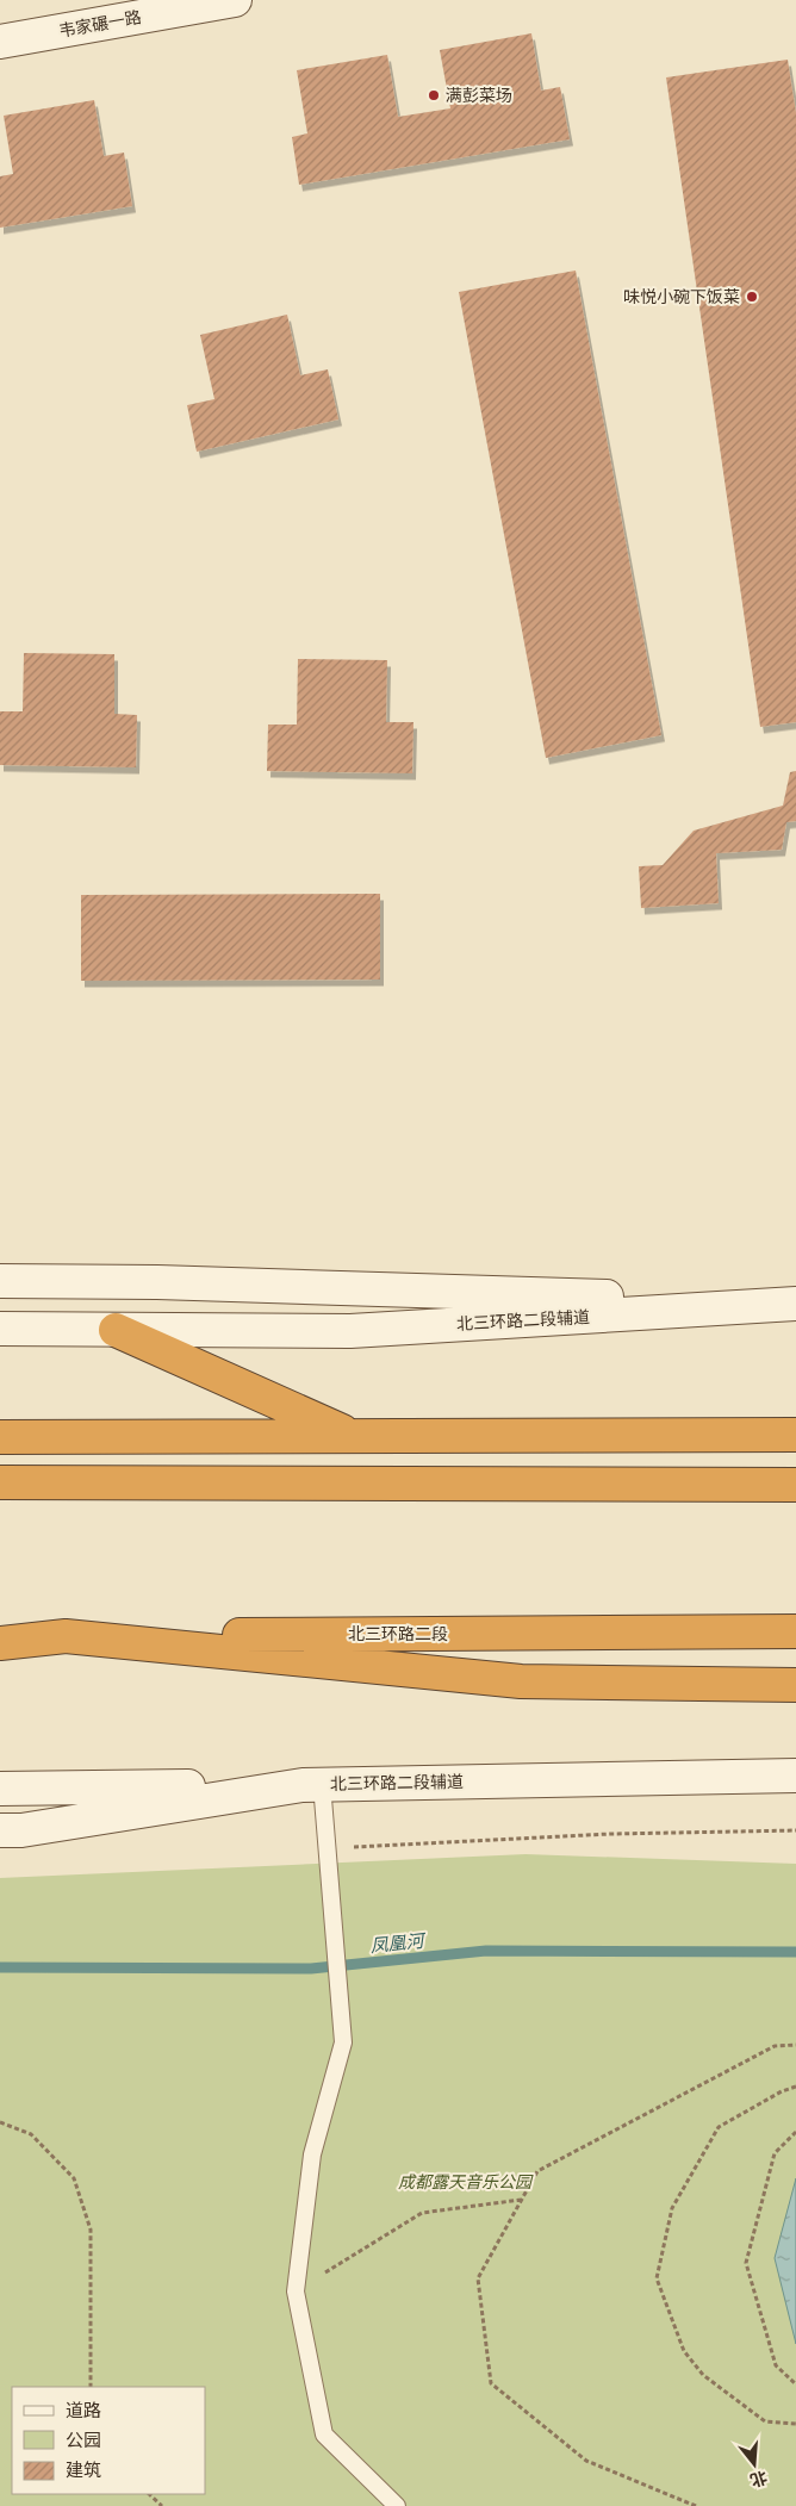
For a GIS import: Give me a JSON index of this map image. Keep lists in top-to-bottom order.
{
  "streets": {
    "highway": ["北三环路二段"],
    "main road": ["韦家碾一路", "北三环路二段辅道"]
  },
  "water": ["凤凰河"],
  "parks": ["成都露天音乐公园"],
  "places": ["满彭菜场", "味悦小碗下饭菜"],
  "legend": ["道路", "公园", "建筑"],
  "north": "bottom"
}
